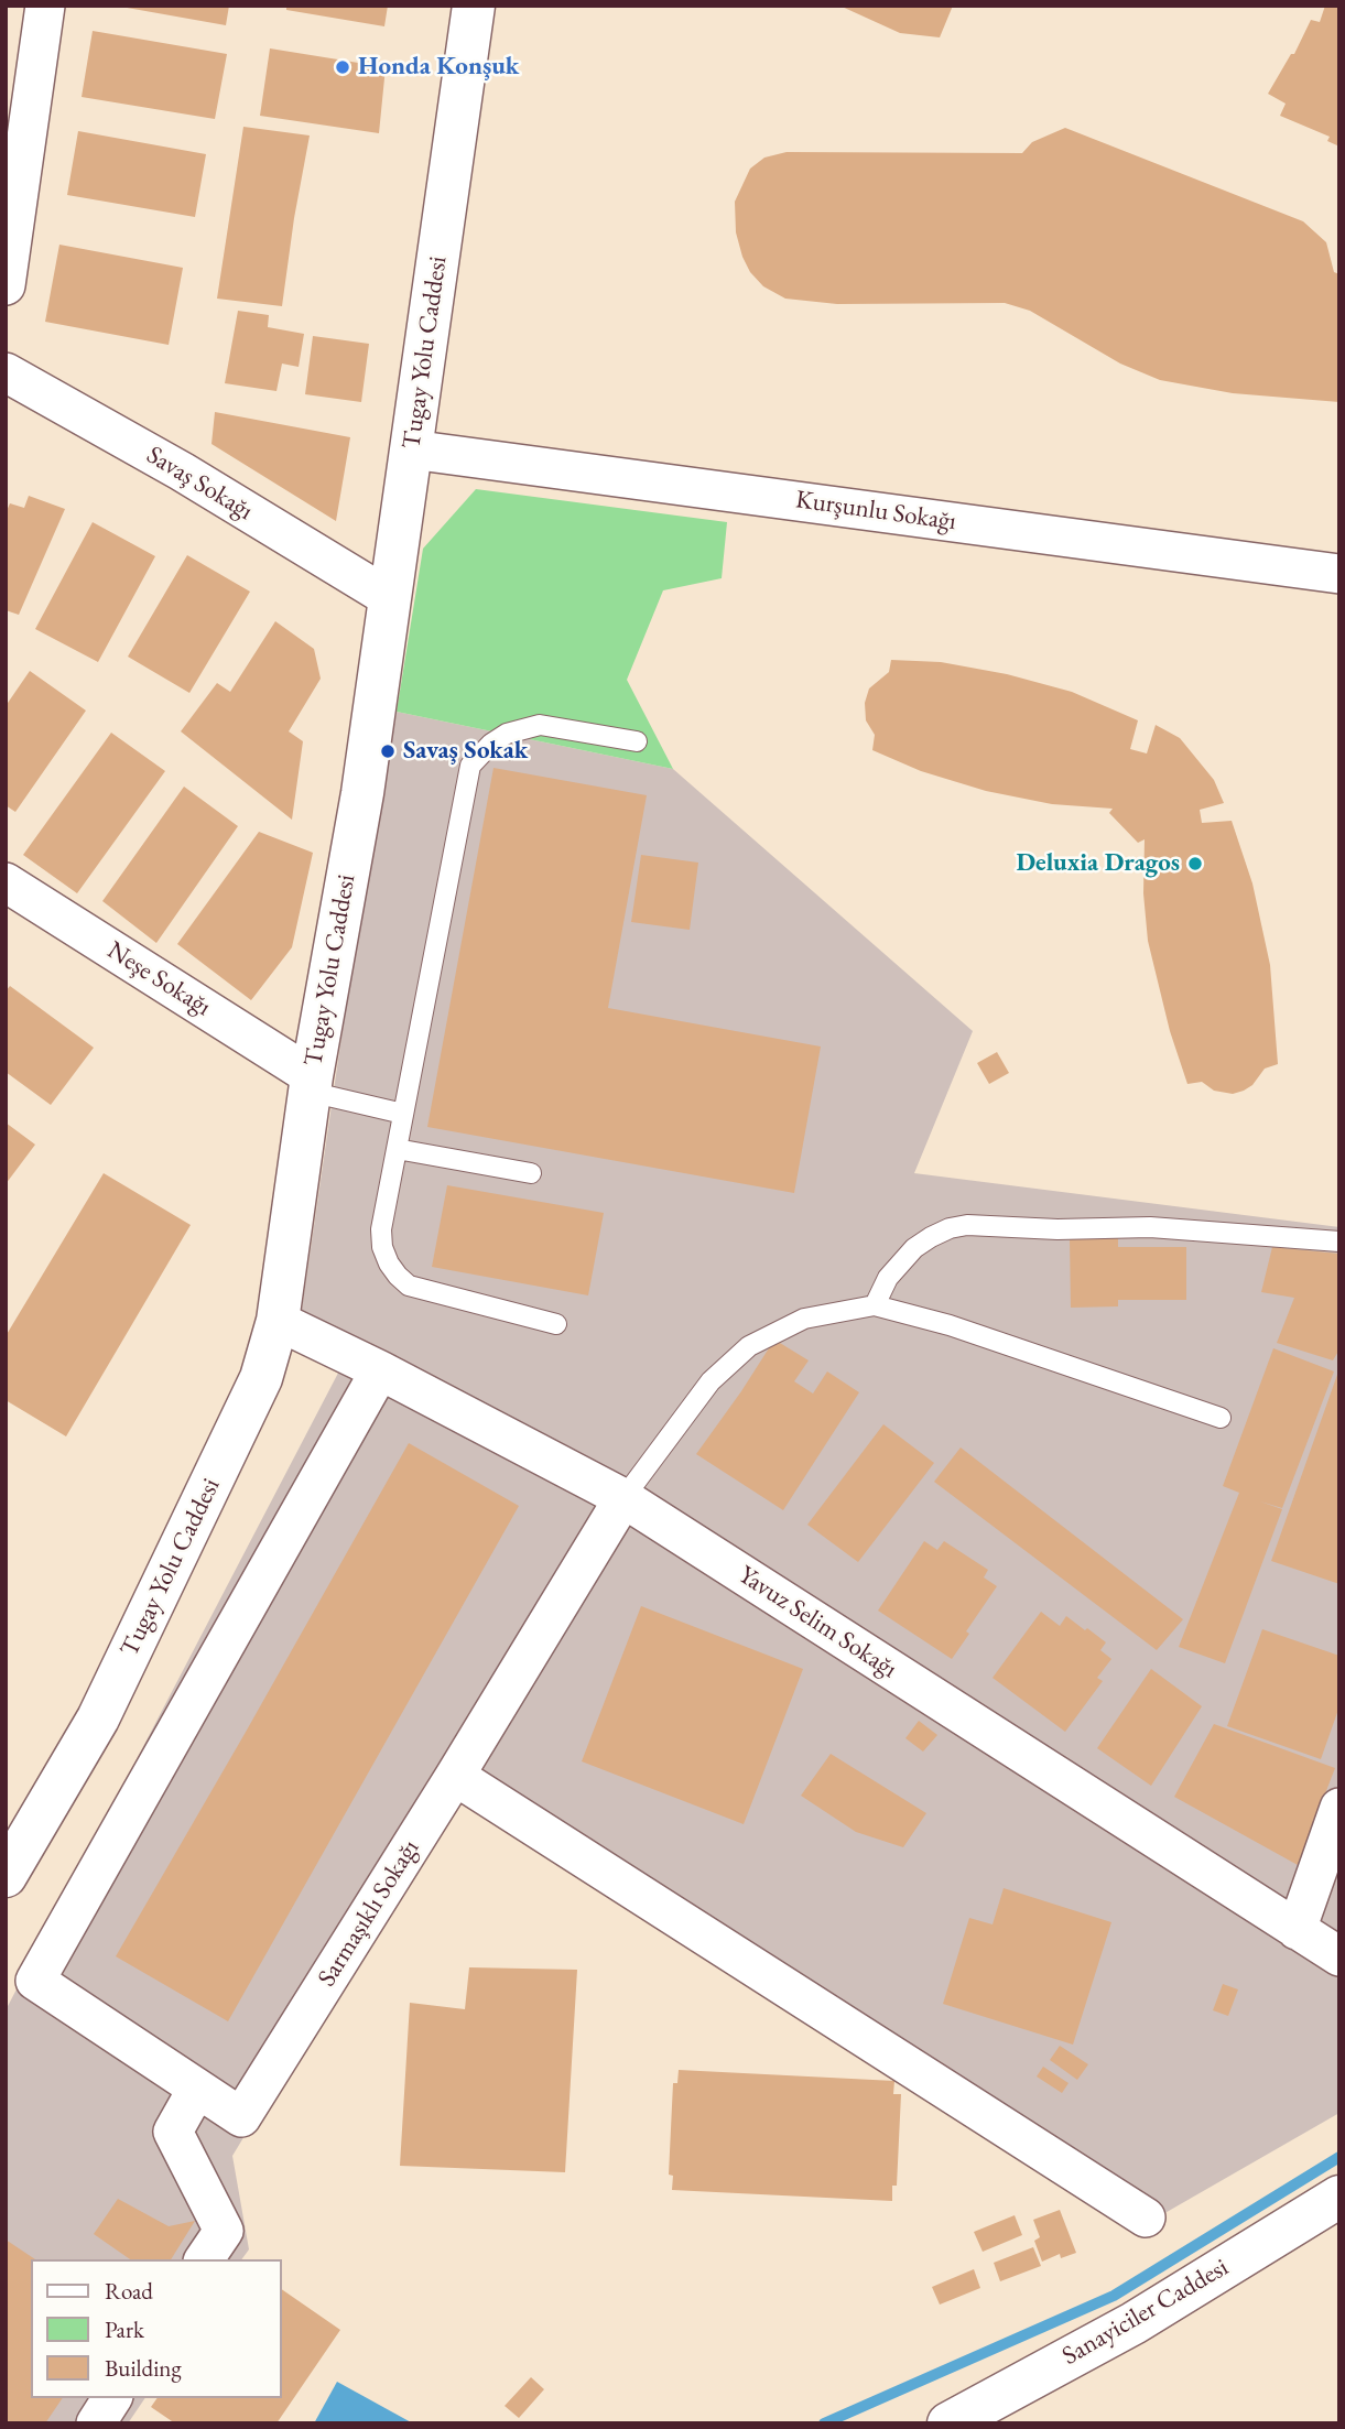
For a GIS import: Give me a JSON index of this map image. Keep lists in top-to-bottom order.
{
  "streets": {
    "main road": ["Tugay Yolu Caddesi", "Sanayiciler Caddesi"],
    "street": [
      "Savaş Sokağı",
      "Kurşunlu Sokağı",
      "Neşe Sokağı",
      "Yavuz Selim Sokağı",
      "Sarmaşıklı Sokağı"
    ]
  },
  "crossings": [
    ["Tugay Yolu Caddesi", "Savaş Sokağı"],
    ["Tugay Yolu Caddesi", "Kurşunlu Sokağı"],
    ["Tugay Yolu Caddesi", "Neşe Sokağı"],
    ["Tugay Yolu Caddesi", "Yavuz Selim Sokağı"],
    ["Yavuz Selim Sokağı", "Sarmaşıklı Sokağı"]
  ],
  "places": ["Honda Konşuk", "Savaş Sokak", "Deluxia Dragos"],
  "legend": ["Road", "Park", "Building"]
}
